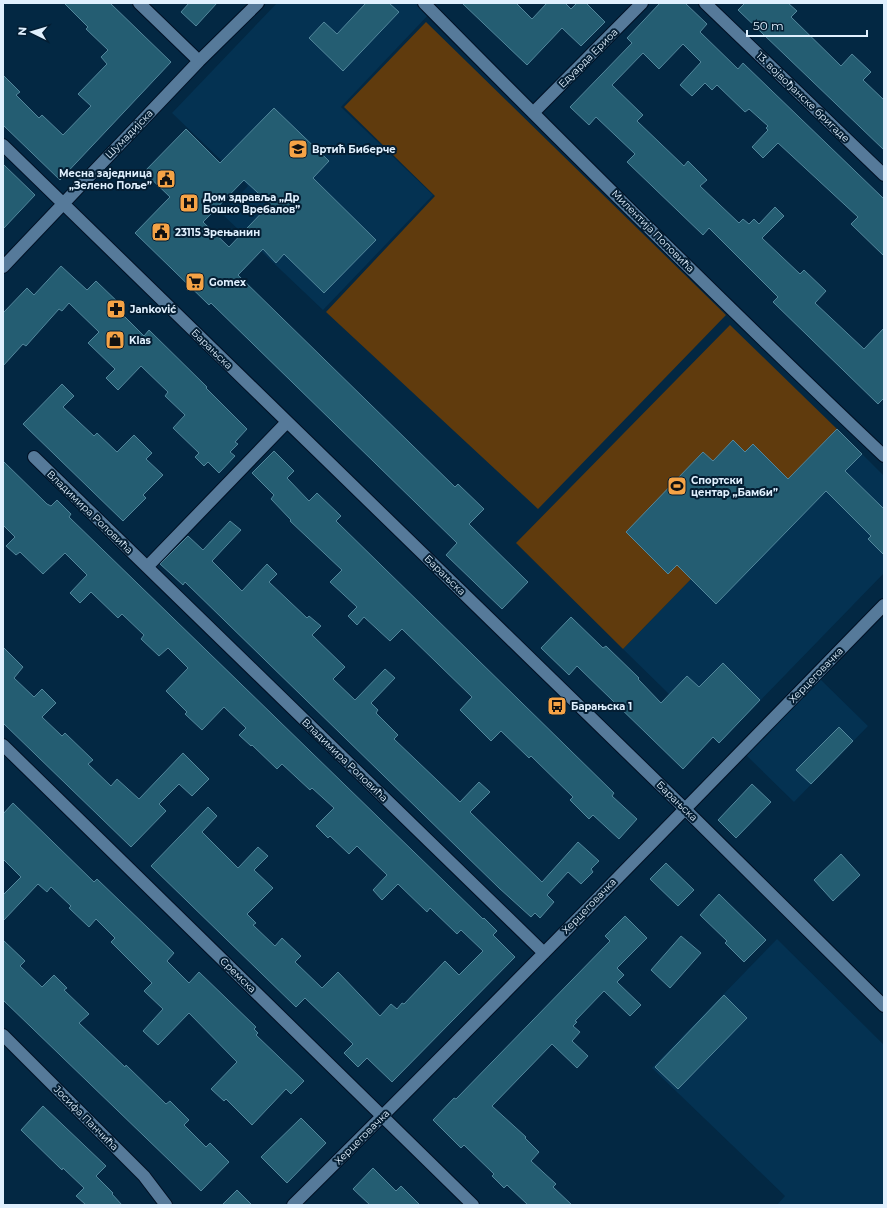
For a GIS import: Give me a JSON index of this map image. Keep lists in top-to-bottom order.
{
  "streets": {
    "street": [
      "Едуарда Ериоа",
      "13. војвођанске бригаде",
      "Шумадијска",
      "Милентија Поповића",
      "Барањска",
      "Владимира Роловића",
      "Херцеговачка",
      "Сремска",
      "Јосифа Панчића"
    ]
  },
  "crossings": [
    ["Едуарда Ериоа", "Милентија Поповића"],
    ["Шумадијска", "Барањска"],
    ["Барањска", "Херцеговачка"],
    ["Владимира Роловића", "Херцеговачка"],
    ["Херцеговачка", "Сремска"]
  ],
  "places": {
    "school or university": ["Вртић Биберче"],
    "public building": ["Месна заједница „Зелено Поље”", "23115 Зрењанин"],
    "hospital": ["Дом здравља „Др Бошко Вребалов”"],
    "supermarket": ["Gomex"],
    "pharmacy": ["Janković"],
    "shop": ["Klas"],
    "sports": ["Спортски центар „Бамби”"],
    "bus stop": ["Барањска 1"]
  },
  "scale_bar": "50 m",
  "north": "left"
}
